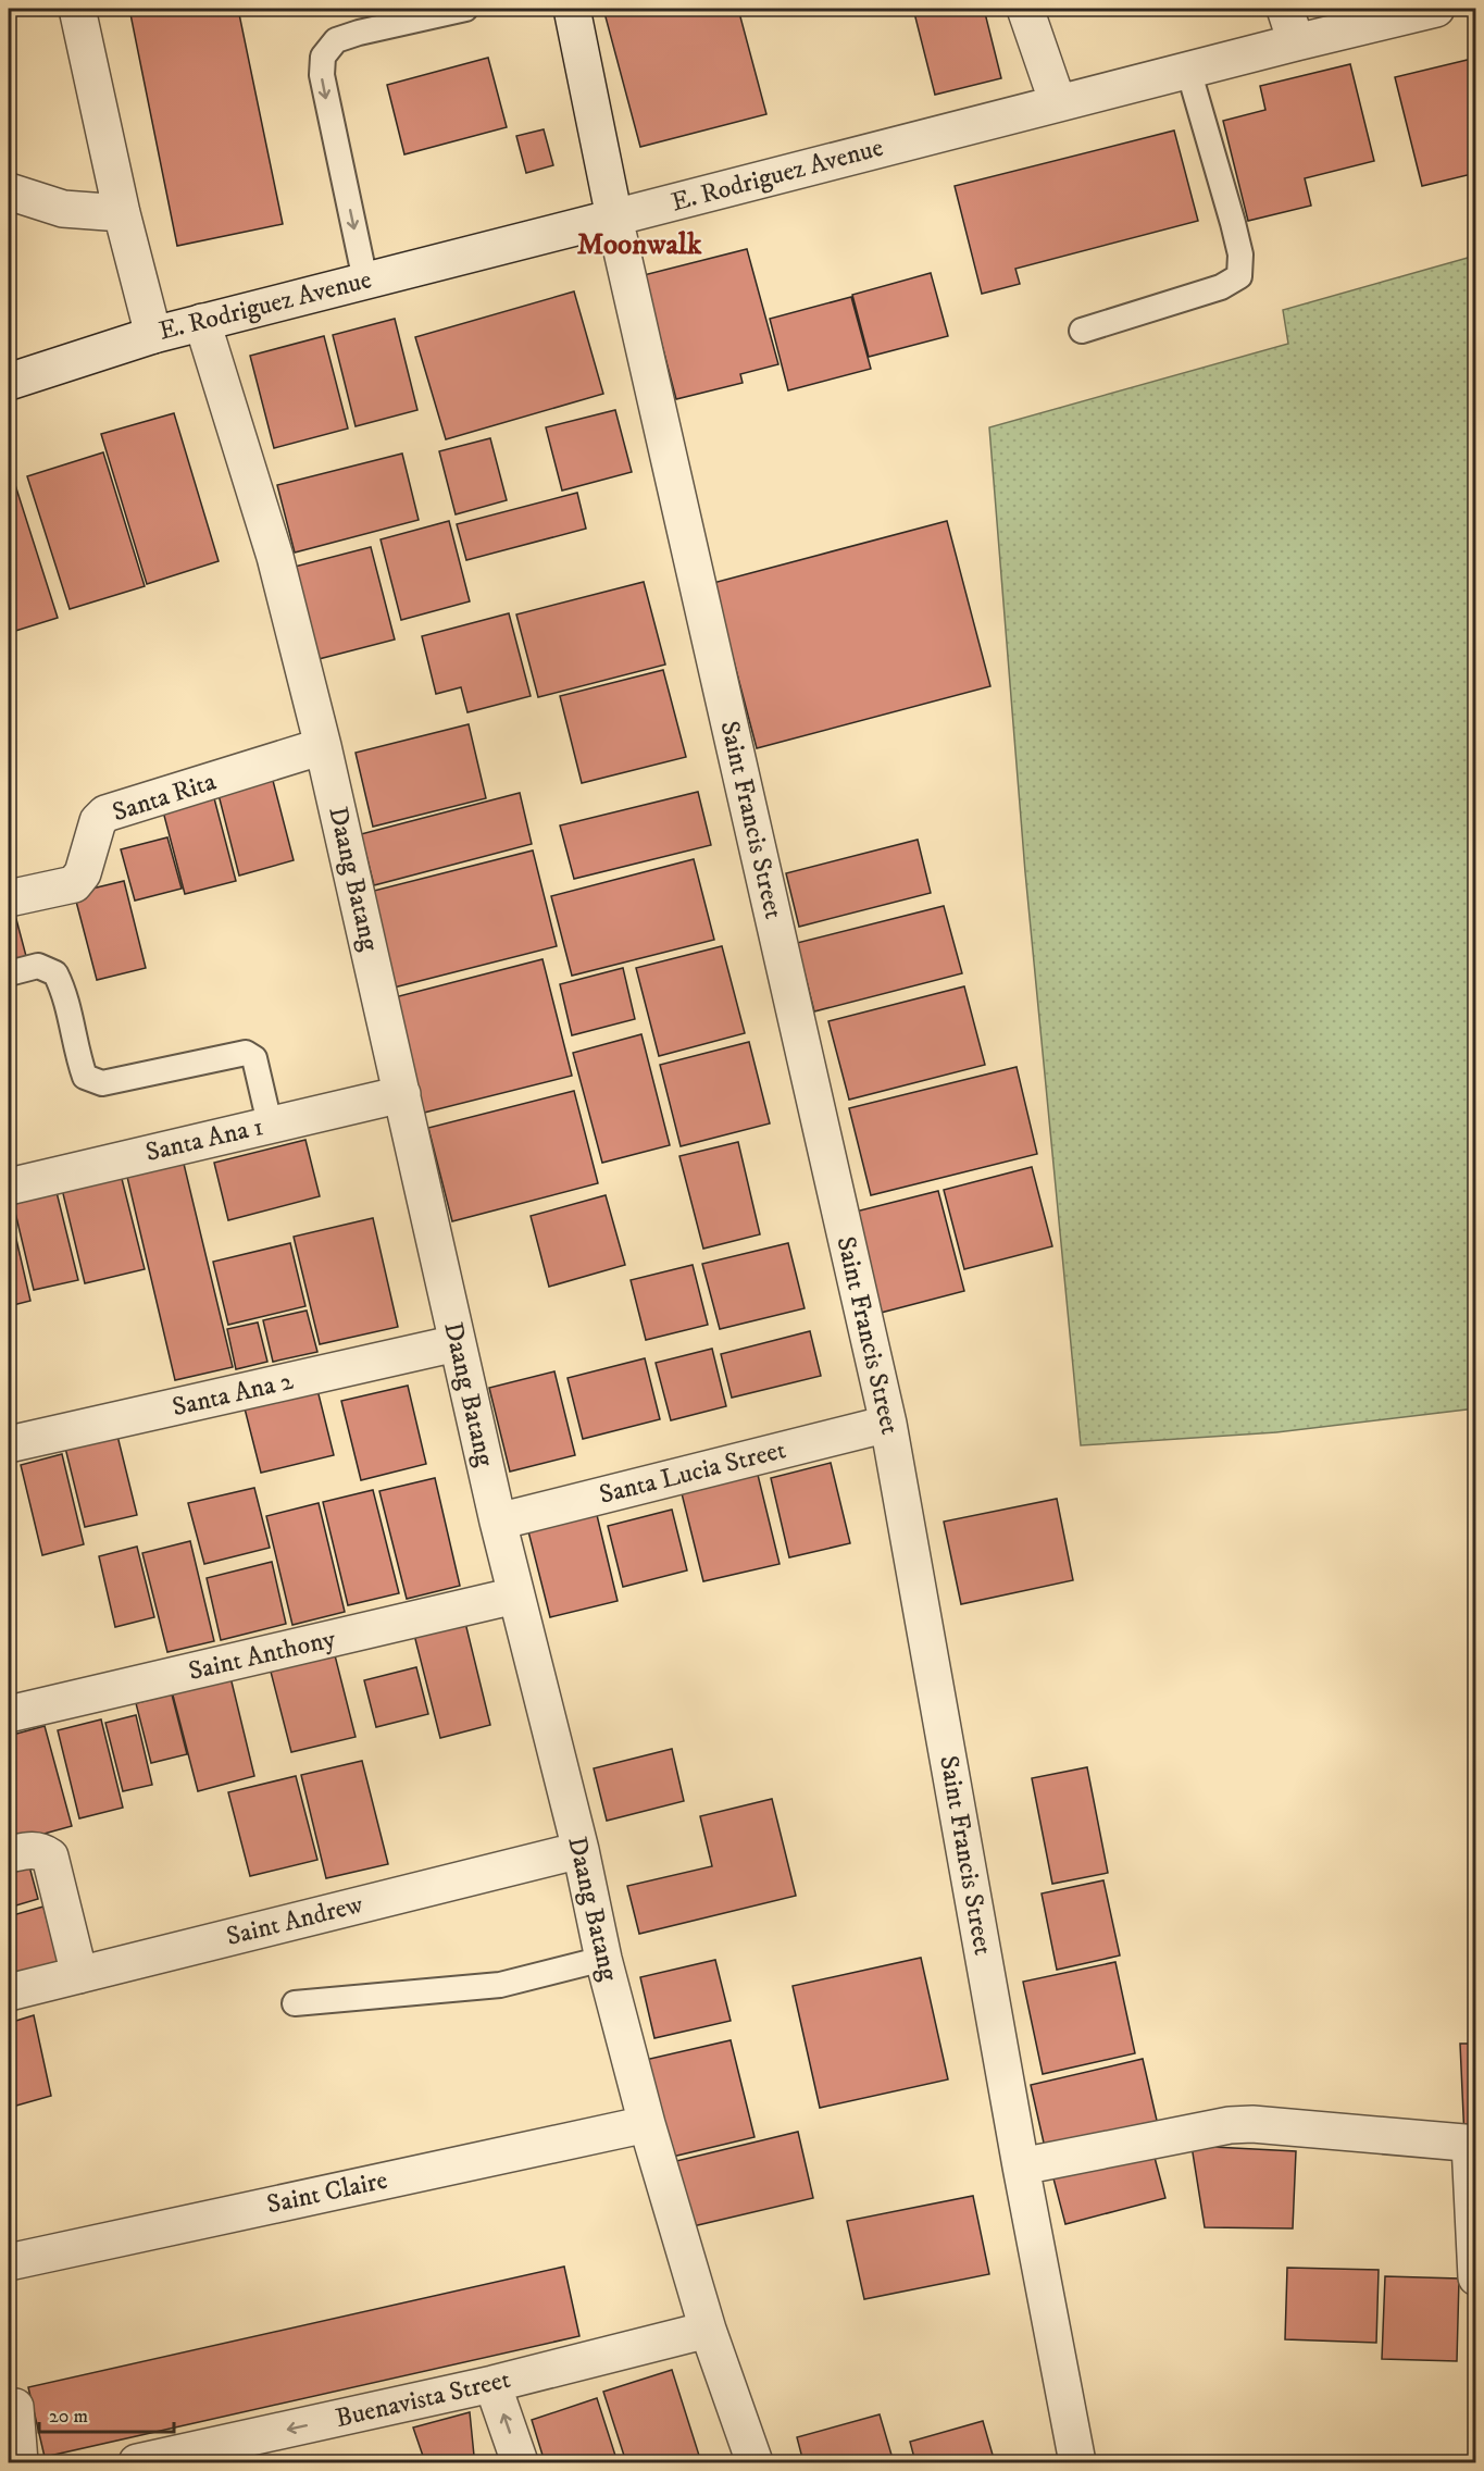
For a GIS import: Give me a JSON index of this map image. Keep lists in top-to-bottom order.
{
  "streets": {
    "street": [
      "E. Rodriguez Avenue",
      "Santa Rita",
      "Saint Francis Street",
      "Daang Batang",
      "Santa Ana 1",
      "Santa Ana 2",
      "Santa Lucia Street",
      "Saint Anthony",
      "Saint Andrew",
      "Saint Claire",
      "Buenavista Street"
    ]
  },
  "crossings": [
    ["E. Rodriguez Avenue", "Saint Francis Street"],
    ["E. Rodriguez Avenue", "Daang Batang"],
    ["Santa Rita", "Daang Batang"],
    ["Saint Francis Street", "Santa Lucia Street"],
    ["Daang Batang", "Santa Ana 1"],
    ["Daang Batang", "Santa Ana 2"],
    ["Daang Batang", "Santa Lucia Street"],
    ["Daang Batang", "Saint Anthony"],
    ["Daang Batang", "Saint Andrew"],
    ["Daang Batang", "Saint Claire"],
    ["Daang Batang", "Buenavista Street"]
  ],
  "one_way": ["Buenavista Street"],
  "districts": ["Moonwalk"],
  "scale_bar": "20 m"
}
